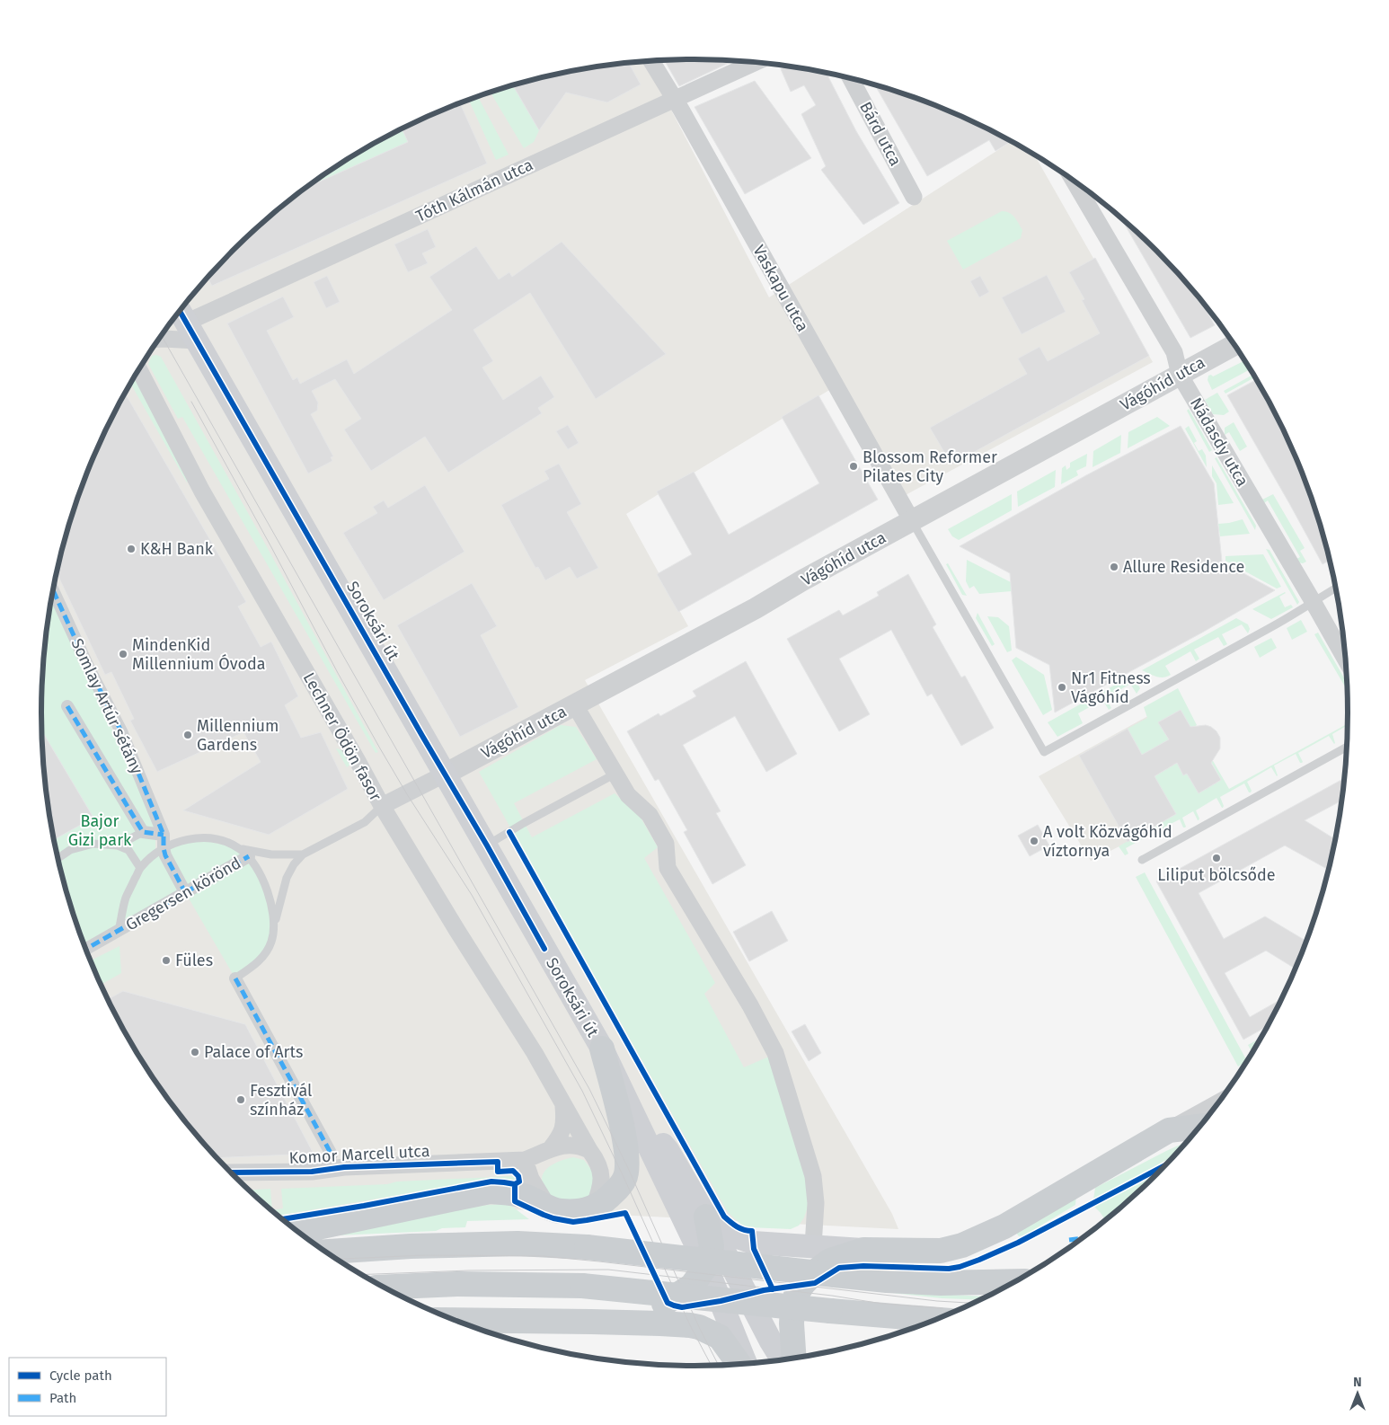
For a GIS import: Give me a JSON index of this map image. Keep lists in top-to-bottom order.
{
  "streets": {
    "main road": ["Soroksári út"],
    "street": [
      "Bárd utca",
      "Tóth Kálmán utca",
      "Vaskapu utca",
      "Vágóhíd utca",
      "Nádasdy utca",
      "Somlay Artúr sétány",
      "Lechner Ödön fasor",
      "Gregersen körönd",
      "Komor Marcell utca"
    ]
  },
  "crossings": [
    ["Tóth Kálmán utca", "Vaskapu utca"],
    ["Tóth Kálmán utca", "Soroksári út"],
    ["Vaskapu utca", "Vágóhíd utca"],
    ["Vágóhíd utca", "Nádasdy utca"],
    ["Vágóhíd utca", "Soroksári út"],
    ["Somlay Artúr sétány", "Gregersen körönd"],
    ["Lechner Ödön fasor", "Komor Marcell utca"]
  ],
  "parks": ["Bajor Gizi park"],
  "places": [
    "Blossom Reformer Pilates City",
    "K&H Bank",
    "Allure Residence",
    "MindenKid Millennium Óvoda",
    "Nr1 Fitness Vágóhíd",
    "Millennium Gardens",
    "A volt Közvágóhíd víztornya",
    "Liliput bölcsőde",
    "Füles",
    "Palace of Arts",
    "Fesztivál színház"
  ],
  "legend": ["Cycle path", "Path"],
  "north": "top"
}
